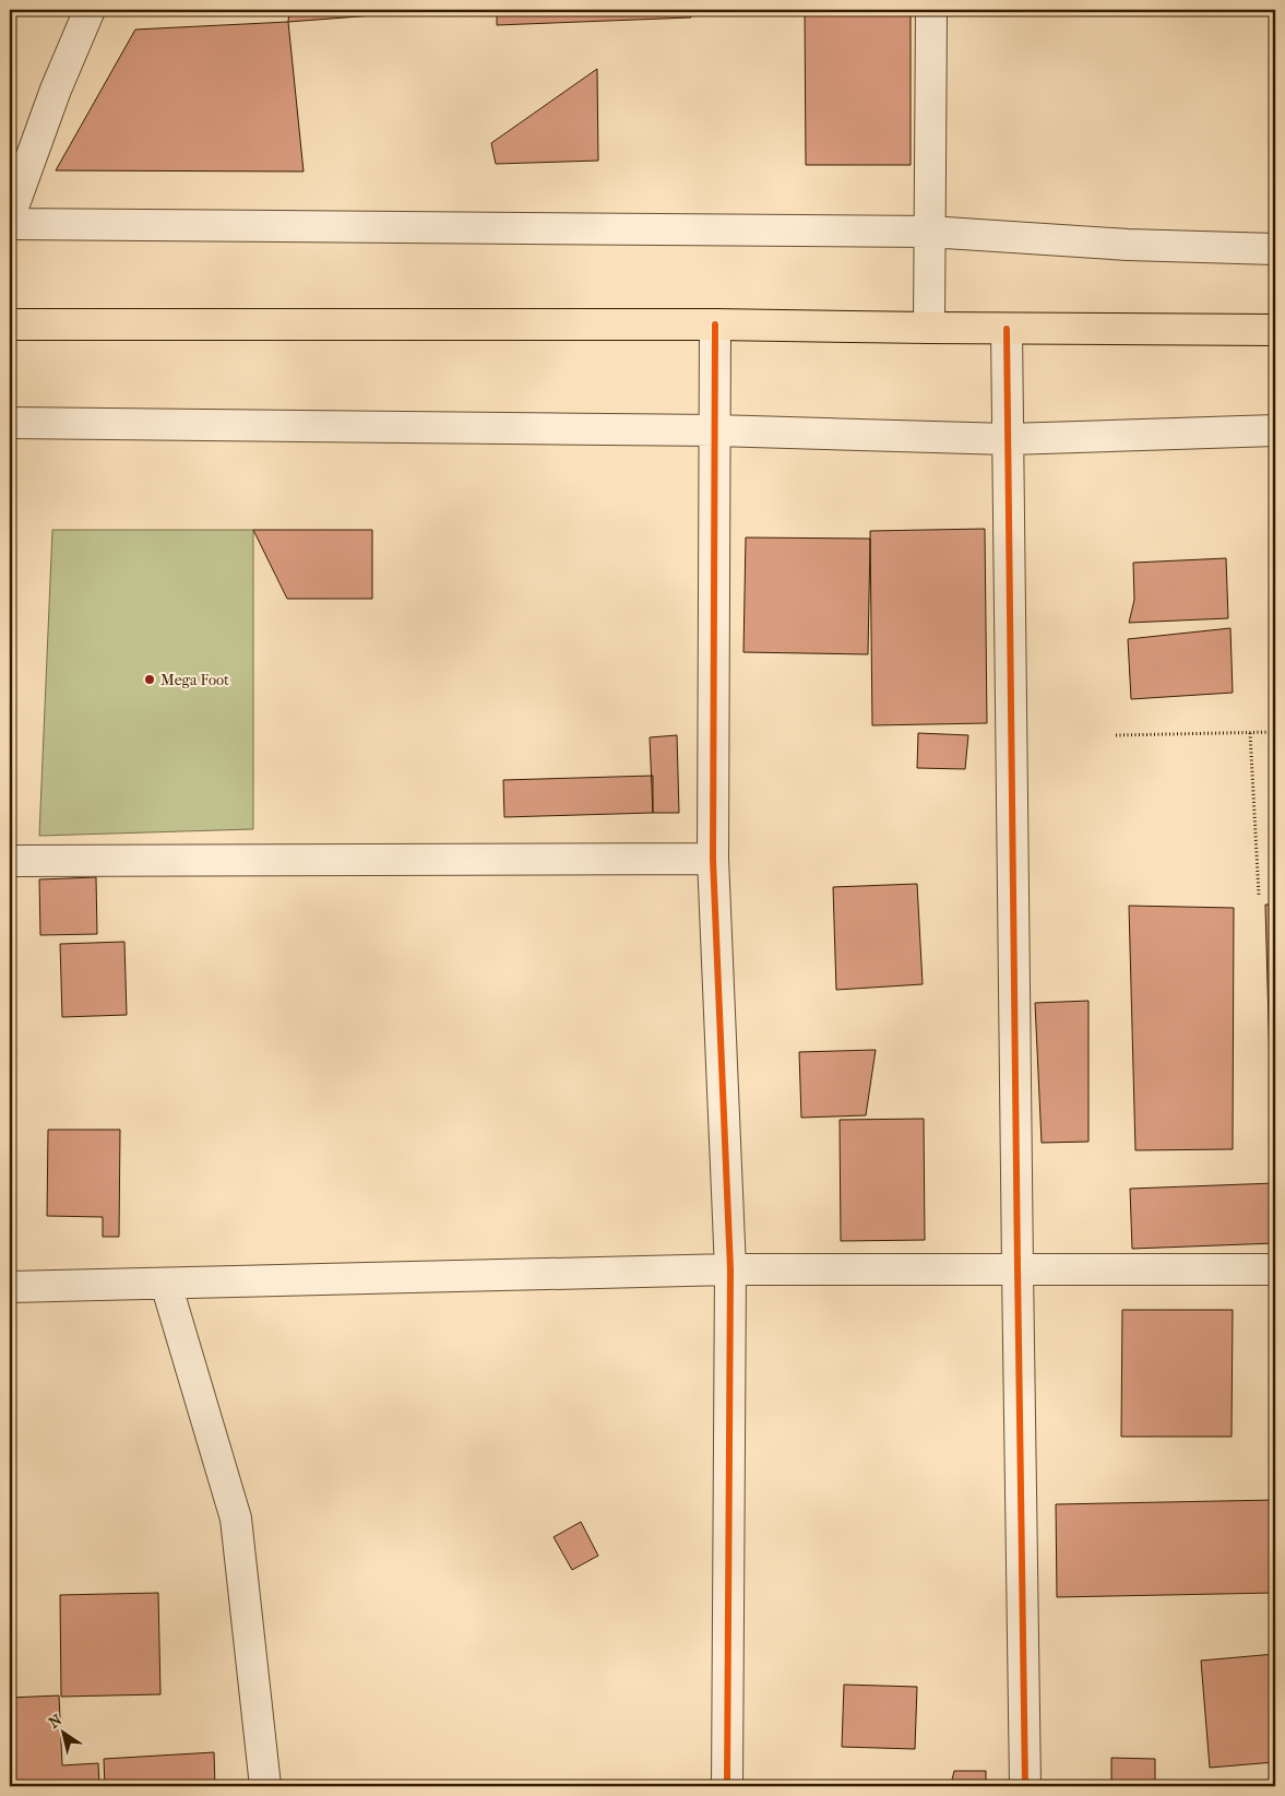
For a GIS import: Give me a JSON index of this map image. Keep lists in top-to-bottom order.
{
  "places": ["Mega Foot"],
  "north": "top left"
}
